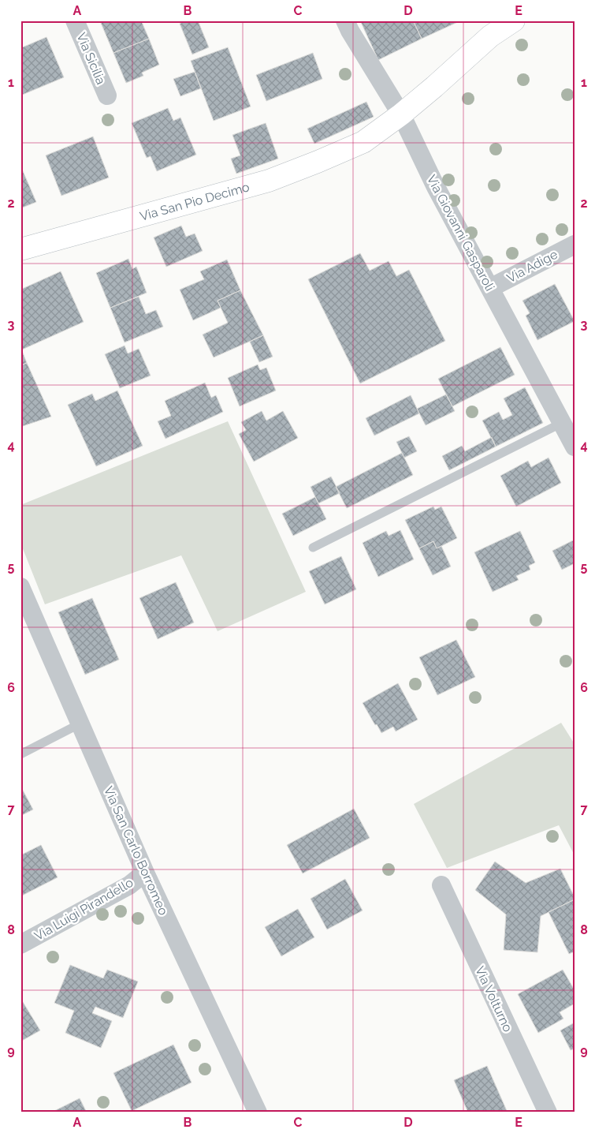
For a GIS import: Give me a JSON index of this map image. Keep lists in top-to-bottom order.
{
  "streets": {
    "street": [
      "Via Sicilia",
      "Via San Pio Decimo",
      "Via Giovanni Gasparoli",
      "Via Adige",
      "Via San Carlo Borromeo",
      "Via Luigi Pirandello",
      "Via Volturno"
    ]
  },
  "crossings": [
    ["Via San Pio Decimo", "Via Giovanni Gasparoli"],
    ["Via Giovanni Gasparoli", "Via Adige"],
    ["Via San Carlo Borromeo", "Via Luigi Pirandello"]
  ],
  "grid": {
    "columns": [
      "A",
      "B",
      "C",
      "D",
      "E"
    ],
    "rows": [
      "1",
      "2",
      "3",
      "4",
      "5",
      "6",
      "7",
      "8",
      "9"
    ]
  }
}
